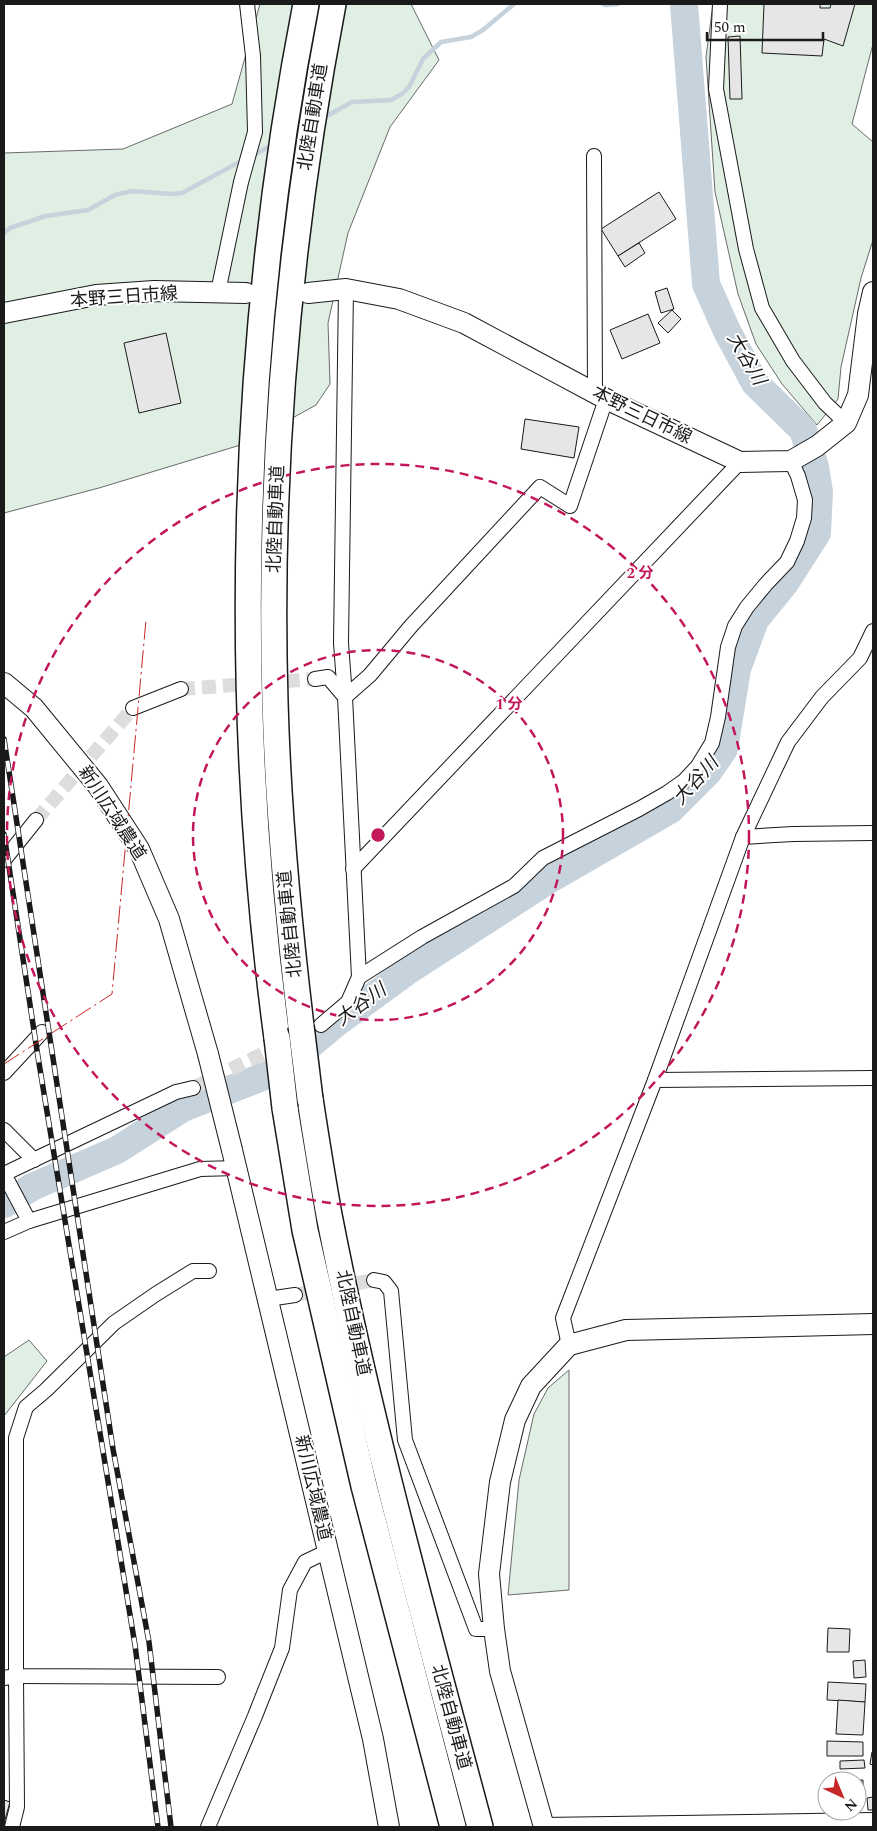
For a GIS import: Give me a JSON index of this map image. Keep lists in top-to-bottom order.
{
  "streets": {
    "highway": ["北陸自動車道"],
    "street": ["本野三日市線", "新川広域農道"]
  },
  "water": ["大谷川"],
  "scale_bar": "50 m",
  "north": "bottom right",
  "rings": ["2 分", "1 分"]
}
